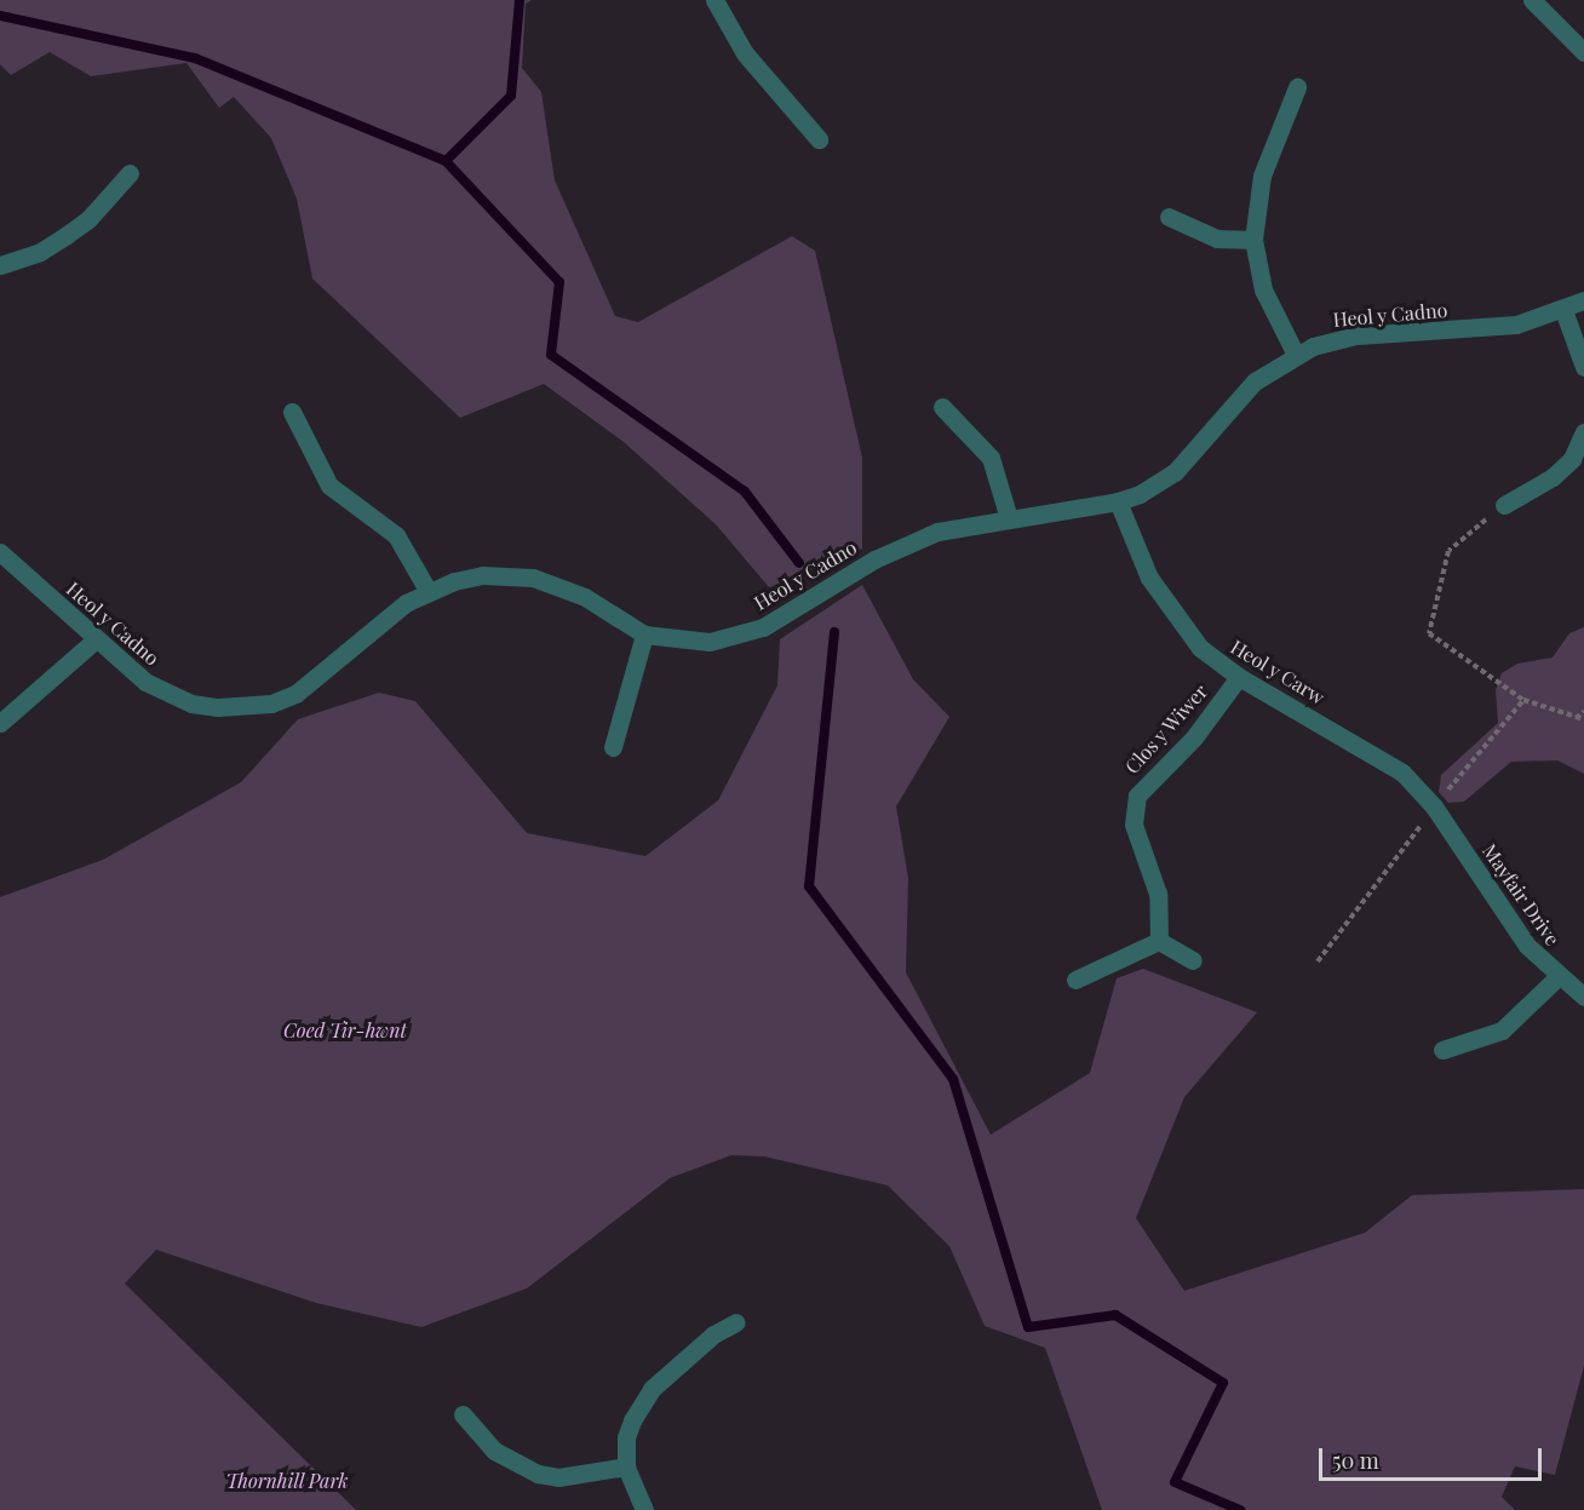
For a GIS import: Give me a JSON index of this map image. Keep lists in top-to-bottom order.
{
  "streets": {
    "street": [
      "Heol y Cadno",
      "Heol y Carw",
      "Clos y Wiwer",
      "Mayfair Drive"
    ]
  },
  "crossings": [
    ["Heol y Cadno", "Heol y Carw"],
    ["Heol y Carw", "Clos y Wiwer"],
    ["Heol y Carw", "Mayfair Drive"]
  ],
  "parks": ["Coed Tir-hwnt", "Thornhill Park"],
  "scale_bar": "50 m"
}
